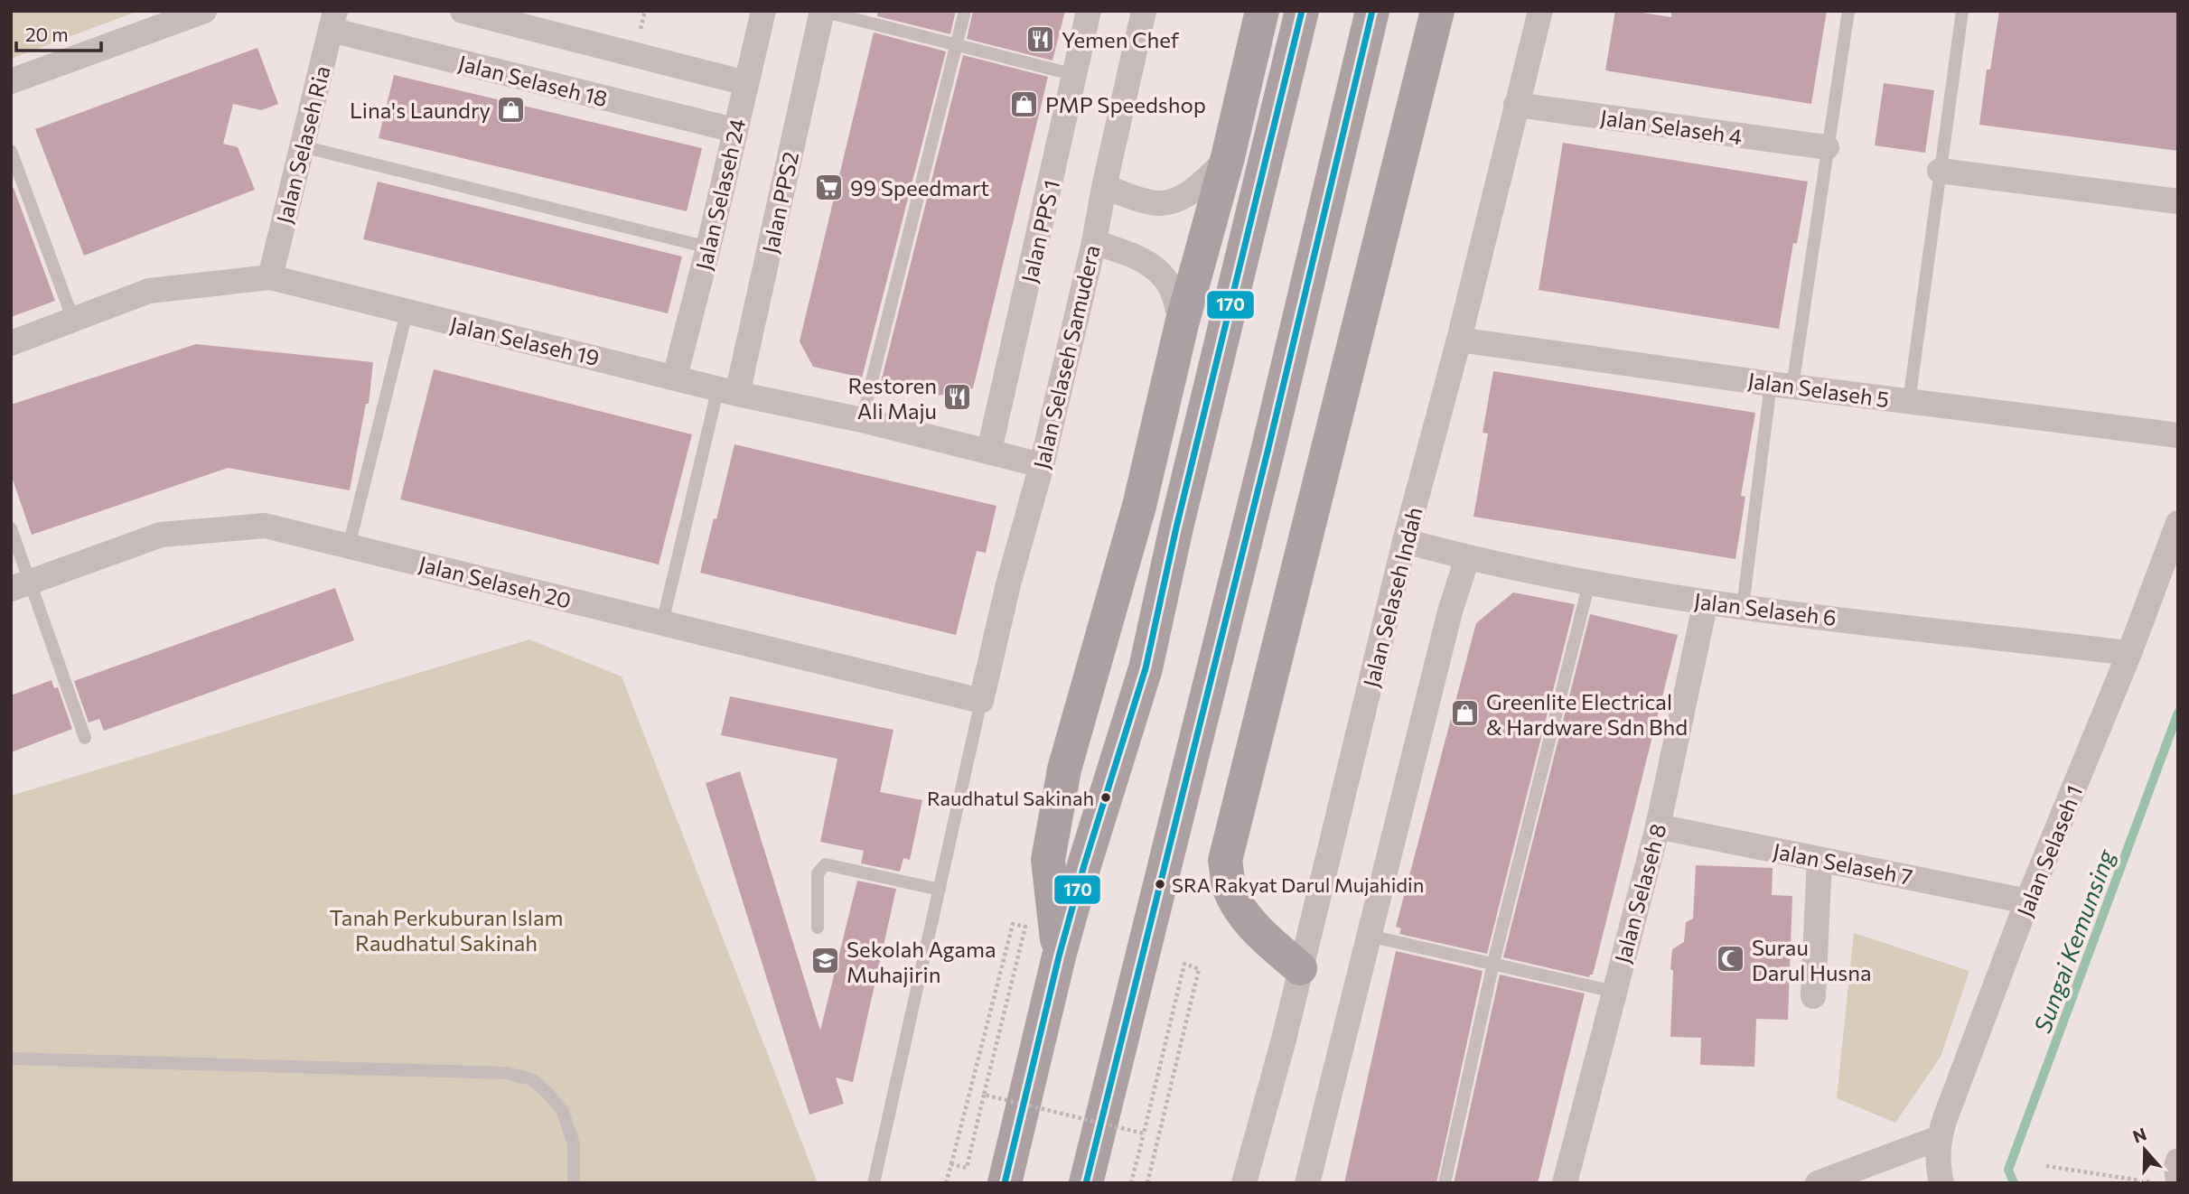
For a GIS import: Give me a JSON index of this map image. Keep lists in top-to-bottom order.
{
  "streets": {
    "street": [
      "Jalan Selaseh 18",
      "Jalan Selaseh 4",
      "Jalan Selaseh Ria",
      "Jalan Selaseh 24",
      "Jalan PPS2",
      "Jalan PPS 1",
      "Jalan Selaseh 19",
      "Jalan Selaseh Samudera",
      "Jalan Selaseh 5",
      "Jalan Selaseh 20",
      "Jalan Selaseh Indah",
      "Jalan Selaseh 6",
      "Jalan Selaseh 1",
      "Jalan Selaseh 7",
      "Jalan Selaseh 8"
    ]
  },
  "crossings": [
    ["Jalan Selaseh 18", "Jalan Selaseh Ria"],
    ["Jalan Selaseh 18", "Jalan Selaseh 24"],
    ["Jalan Selaseh 4", "Jalan Selaseh Indah"],
    ["Jalan Selaseh Ria", "Jalan Selaseh 19"],
    ["Jalan Selaseh 24", "Jalan Selaseh 19"],
    ["Jalan PPS2", "Jalan Selaseh 19"],
    ["Jalan PPS 1", "Jalan Selaseh 19"],
    ["Jalan Selaseh 19", "Jalan Selaseh Samudera"],
    ["Jalan Selaseh Samudera", "Jalan Selaseh 20"],
    ["Jalan Selaseh 5", "Jalan Selaseh Indah"],
    ["Jalan Selaseh Indah", "Jalan Selaseh 6"],
    ["Jalan Selaseh 6", "Jalan Selaseh 1"],
    ["Jalan Selaseh 6", "Jalan Selaseh 8"],
    ["Jalan Selaseh 1", "Jalan Selaseh 7"],
    ["Jalan Selaseh 7", "Jalan Selaseh 8"]
  ],
  "water": ["Sungai Kemunsing"],
  "parks": ["Tanah Perkuburan Islam Raudhatul Sakinah"],
  "places": {
    "restaurant": ["Yemen Chef", "Restoren Ali Maju"],
    "shop": ["PMP Speedshop", "Lina's Laundry", "Greenlite Electrical & Hardware Sdn Bhd"],
    "supermarket": ["99 Speedmart"],
    "other": ["Raudhatul Sakinah", "SRA Rakyat Darul Mujahidin"],
    "mosque": ["Surau Darul Husna"],
    "school or university": ["Sekolah Agama Muhajirin"]
  },
  "lines": ["transit line 170"],
  "scale_bar": "20 m",
  "north": "top"
}
